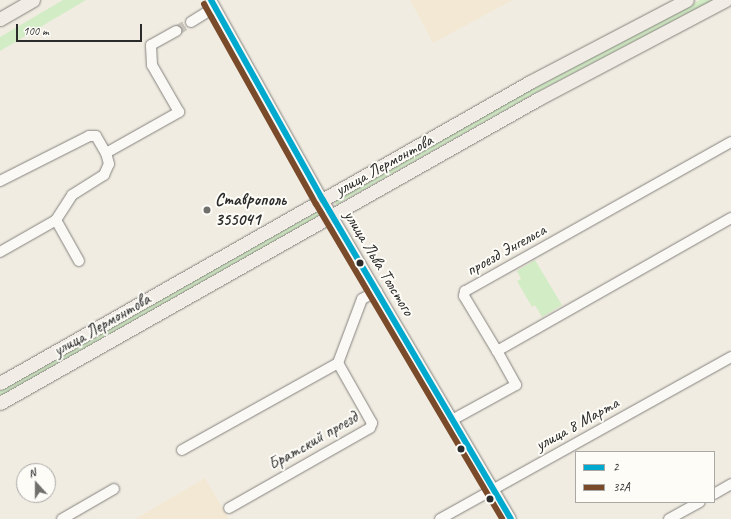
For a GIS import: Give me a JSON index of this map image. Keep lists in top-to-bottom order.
{
  "streets": {
    "main road": ["улица Лермонтова"],
    "street": [
      "проезд Энгельса",
      "улица Льва Толстого",
      "улица 8 Марта",
      "Братский проезд"
    ]
  },
  "crossings": [
    ["улица Лермонтова", "улица Льва Толстого"],
    ["проезд Энгельса", "улица Льва Толстого"],
    ["улица Льва Толстого", "улица 8 Марта"]
  ],
  "places": ["Ставрополь 355041"],
  "lines": ["transit line 2", "transit line 32A"],
  "legend": ["2", "32A"],
  "scale_bar": "100 m",
  "north": "top"
}
